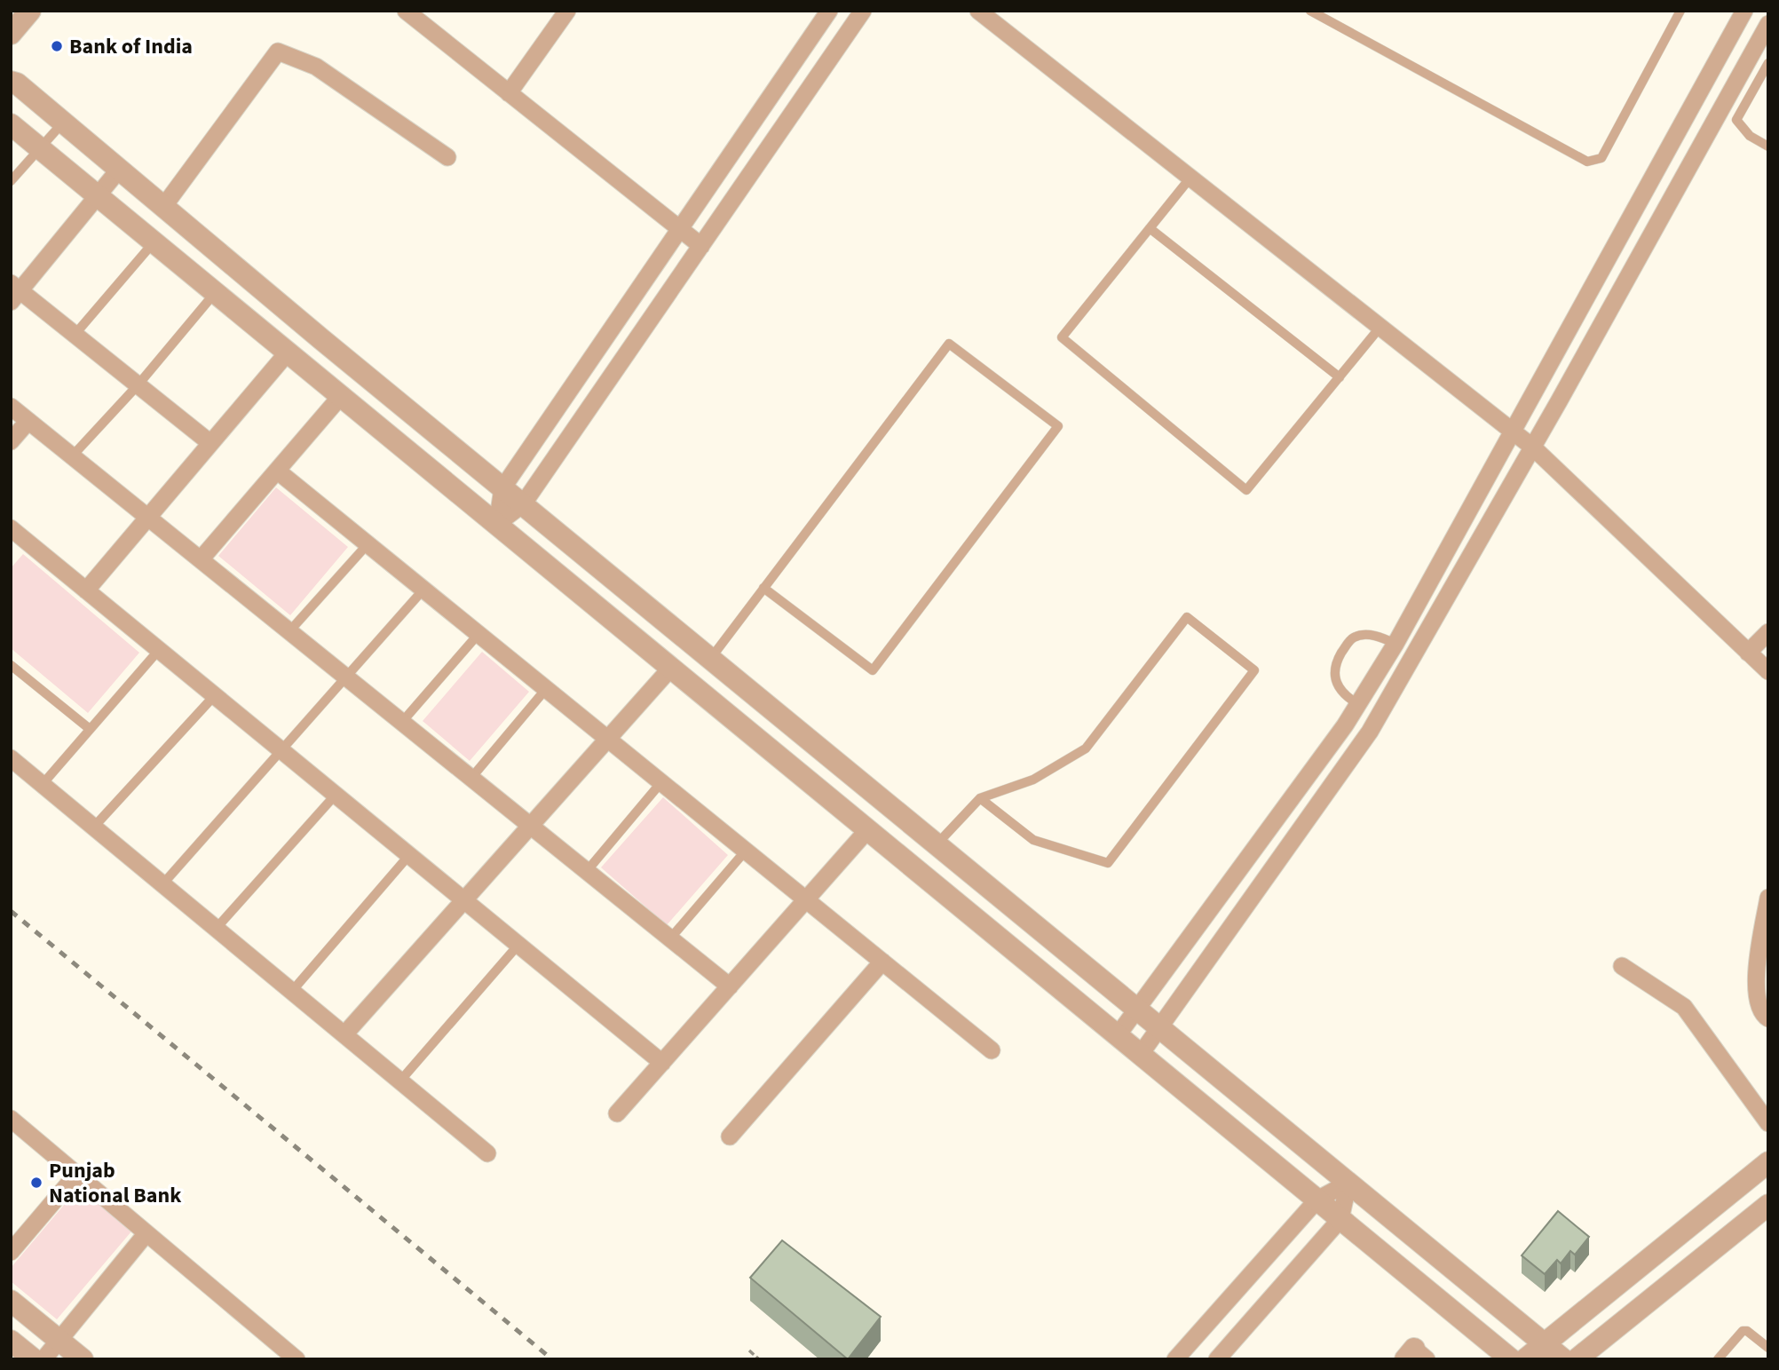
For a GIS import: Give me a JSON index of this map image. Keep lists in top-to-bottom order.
{
  "places": ["Bank of India", "Punjab National Bank"]
}
